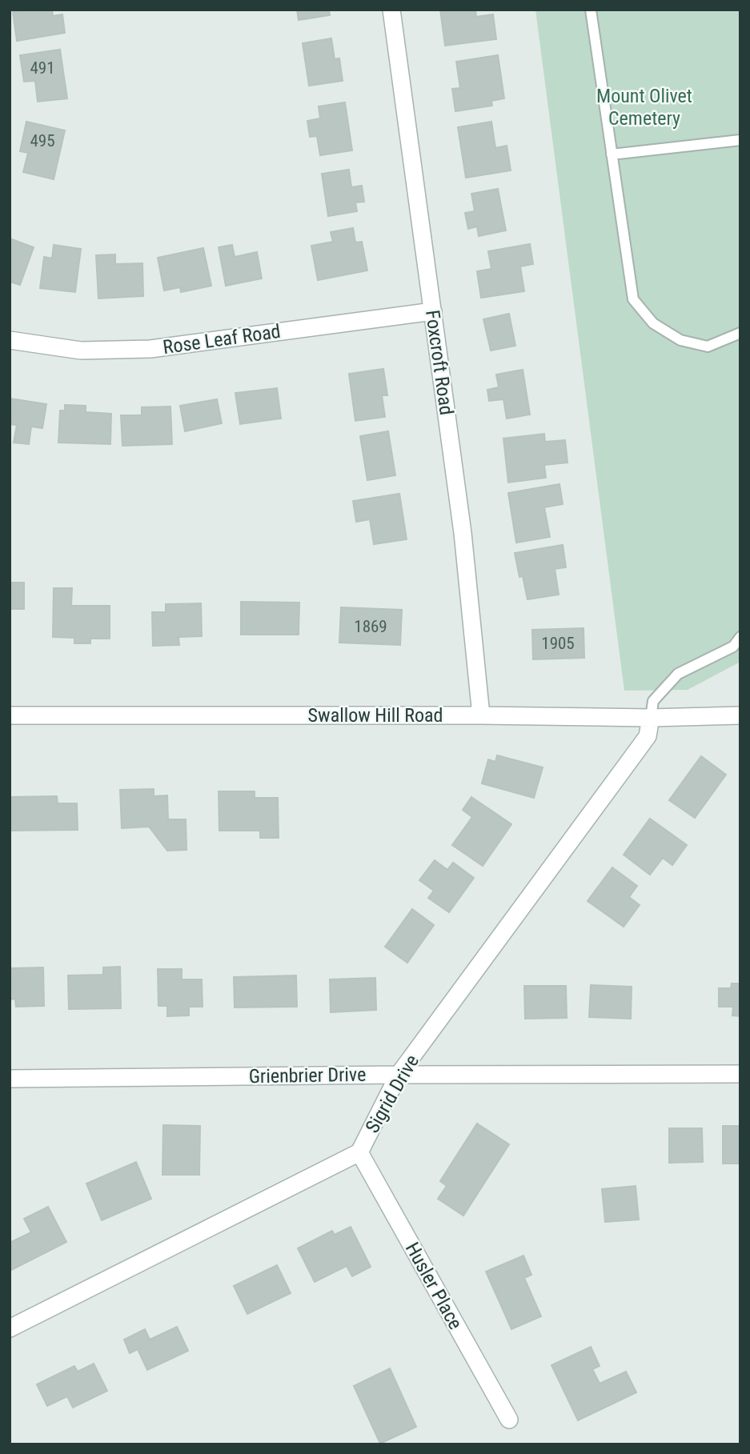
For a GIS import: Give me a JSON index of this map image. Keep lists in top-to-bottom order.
{
  "streets": {
    "street": [
      "Rose Leaf Road",
      "Foxcroft Road",
      "Swallow Hill Road",
      "Grienbrier Drive",
      "Sigrid Drive",
      "Husler Place"
    ]
  },
  "crossings": [
    ["Rose Leaf Road", "Foxcroft Road"],
    ["Foxcroft Road", "Swallow Hill Road"],
    ["Swallow Hill Road", "Sigrid Drive"],
    ["Grienbrier Drive", "Sigrid Drive"],
    ["Sigrid Drive", "Husler Place"]
  ],
  "parks": ["Mount Olivet Cemetery"],
  "house_numbers": [
    "491",
    "495",
    "1869",
    "1905"
  ]
}
